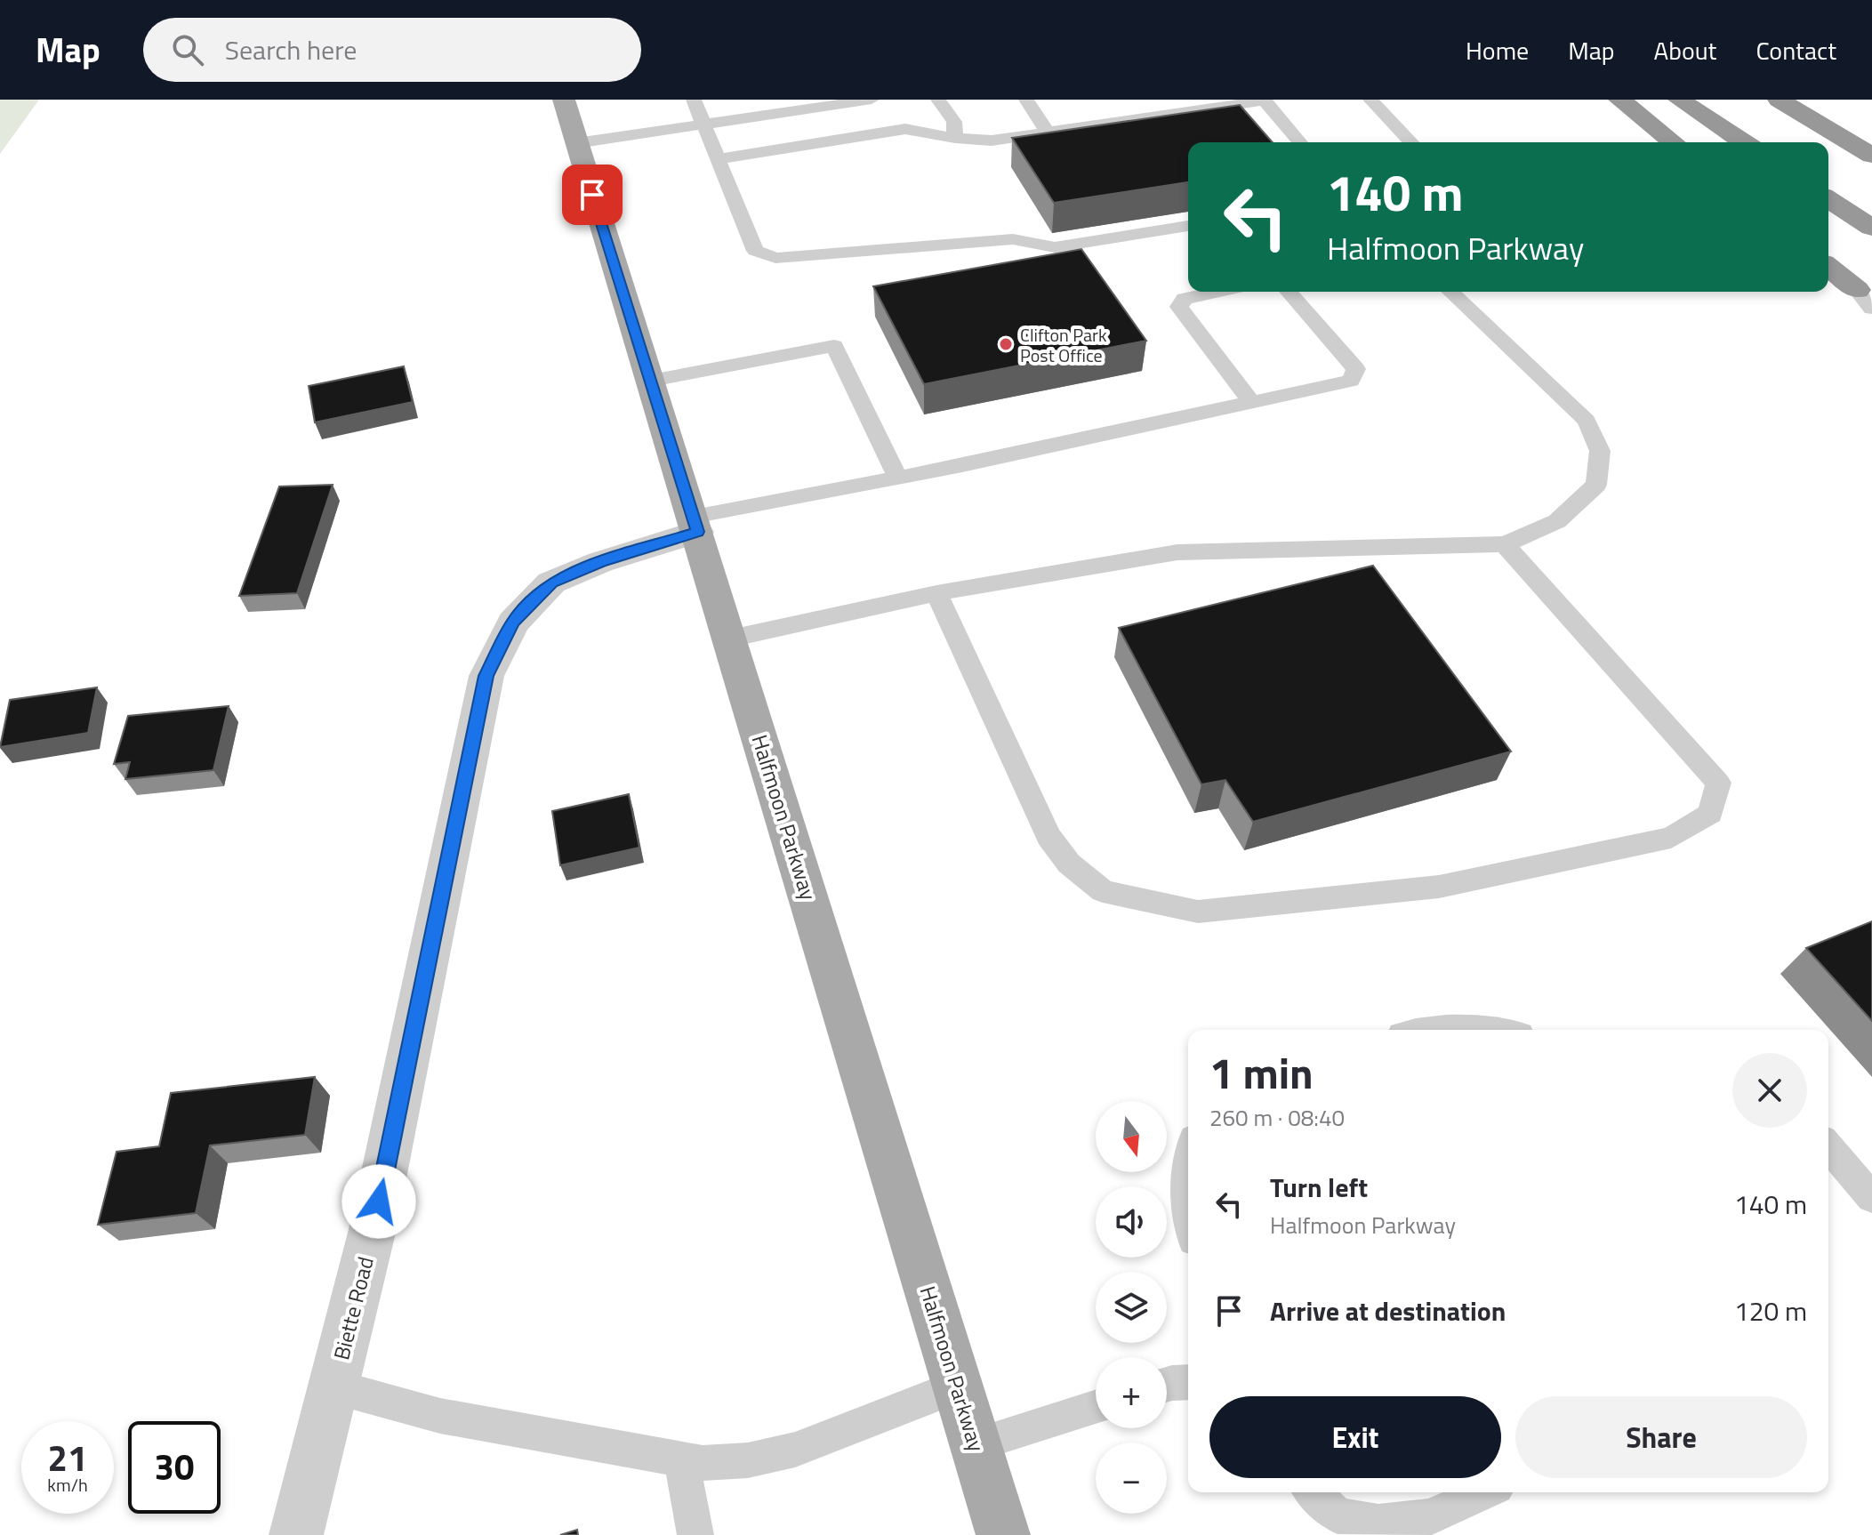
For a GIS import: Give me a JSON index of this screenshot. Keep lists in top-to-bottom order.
{
  "streets": {
    "main road": ["Halfmoon Parkway"],
    "street": ["Biette Road"]
  },
  "crossings": [
    ["Halfmoon Parkway", "Biette Road"]
  ],
  "places": ["Clifton Park Post Office"],
  "north": "bottom",
  "page": {
    "header": "Map",
    "search": "Search here",
    "nav": [
      "Home",
      "Map",
      "About",
      "Contact"
    ],
    "turn": ["140 m", "Halfmoon Parkway"],
    "heading": ["1 min", "260 m · 08:40"],
    "map_buttons": ["+", "−"],
    "list": [
      {
        "name": "Turn left",
        "note": "Halfmoon Parkway",
        "value": "140 m"
      },
      {
        "name": "Arrive at destination",
        "value": "120 m"
      }
    ],
    "buttons": ["Exit", "Share"],
    "speed": "21 km/h",
    "limit": "30"
  }
}
